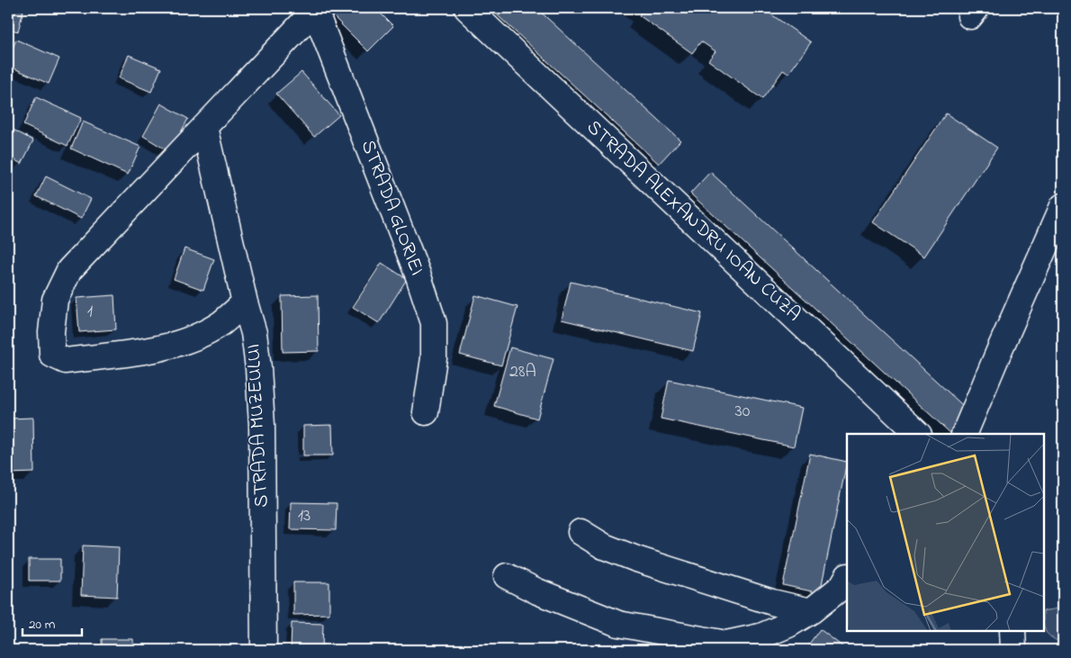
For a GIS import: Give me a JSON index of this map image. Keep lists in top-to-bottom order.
{
  "streets": {
    "street": ["STRADA GLORIEI", "STRADA ALEXANDRU IOAN CUZA", "STRADA MUZEULUI"]
  },
  "house_numbers": [
    "1",
    "28A",
    "30",
    "13"
  ],
  "scale_bar": "20 m"
}
